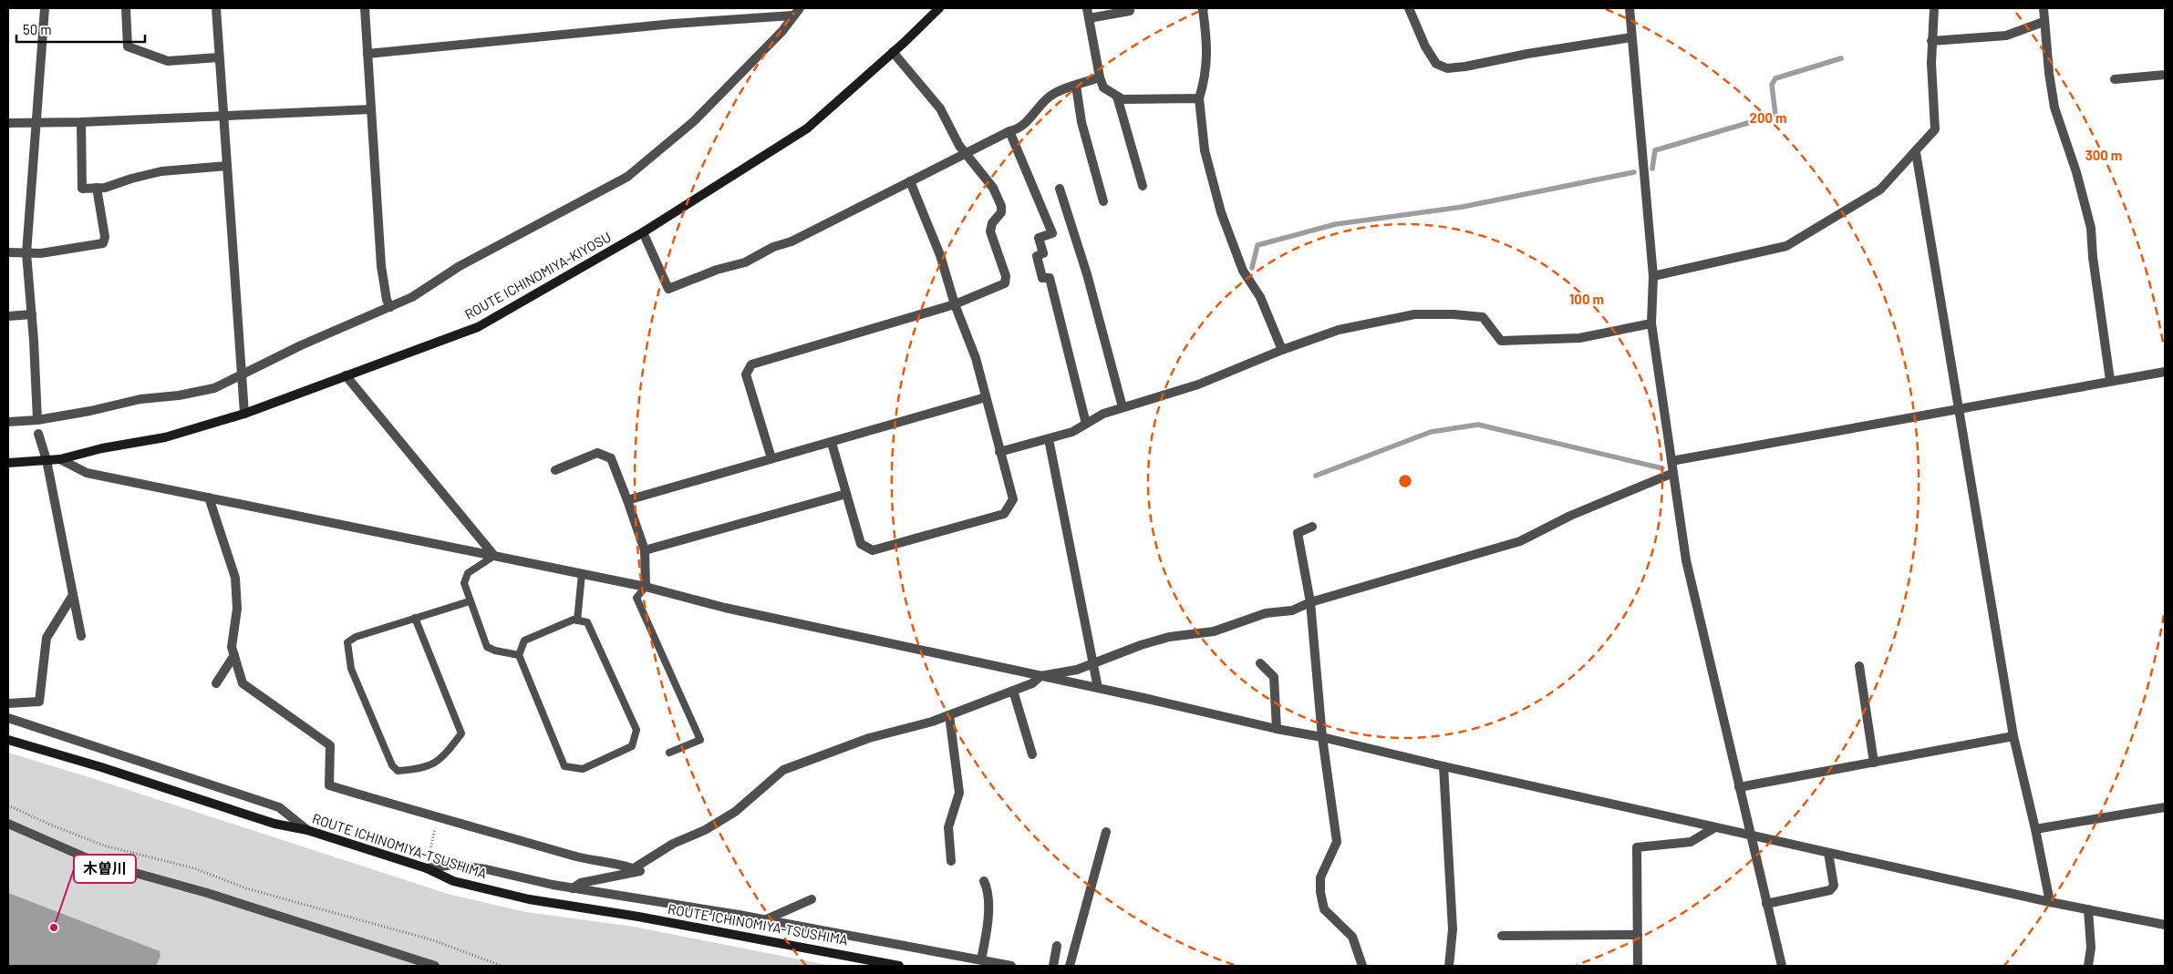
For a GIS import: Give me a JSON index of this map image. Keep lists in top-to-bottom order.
{
  "streets": {
    "main road": ["ROUTE ICHINOMIYA-KIYOSU", "ROUTE ICHINOMIYA-TSUSHIMA"]
  },
  "places": ["木曽川"],
  "scale_bar": "50 m",
  "rings": ["200 m", "300 m", "100 m"]
}
